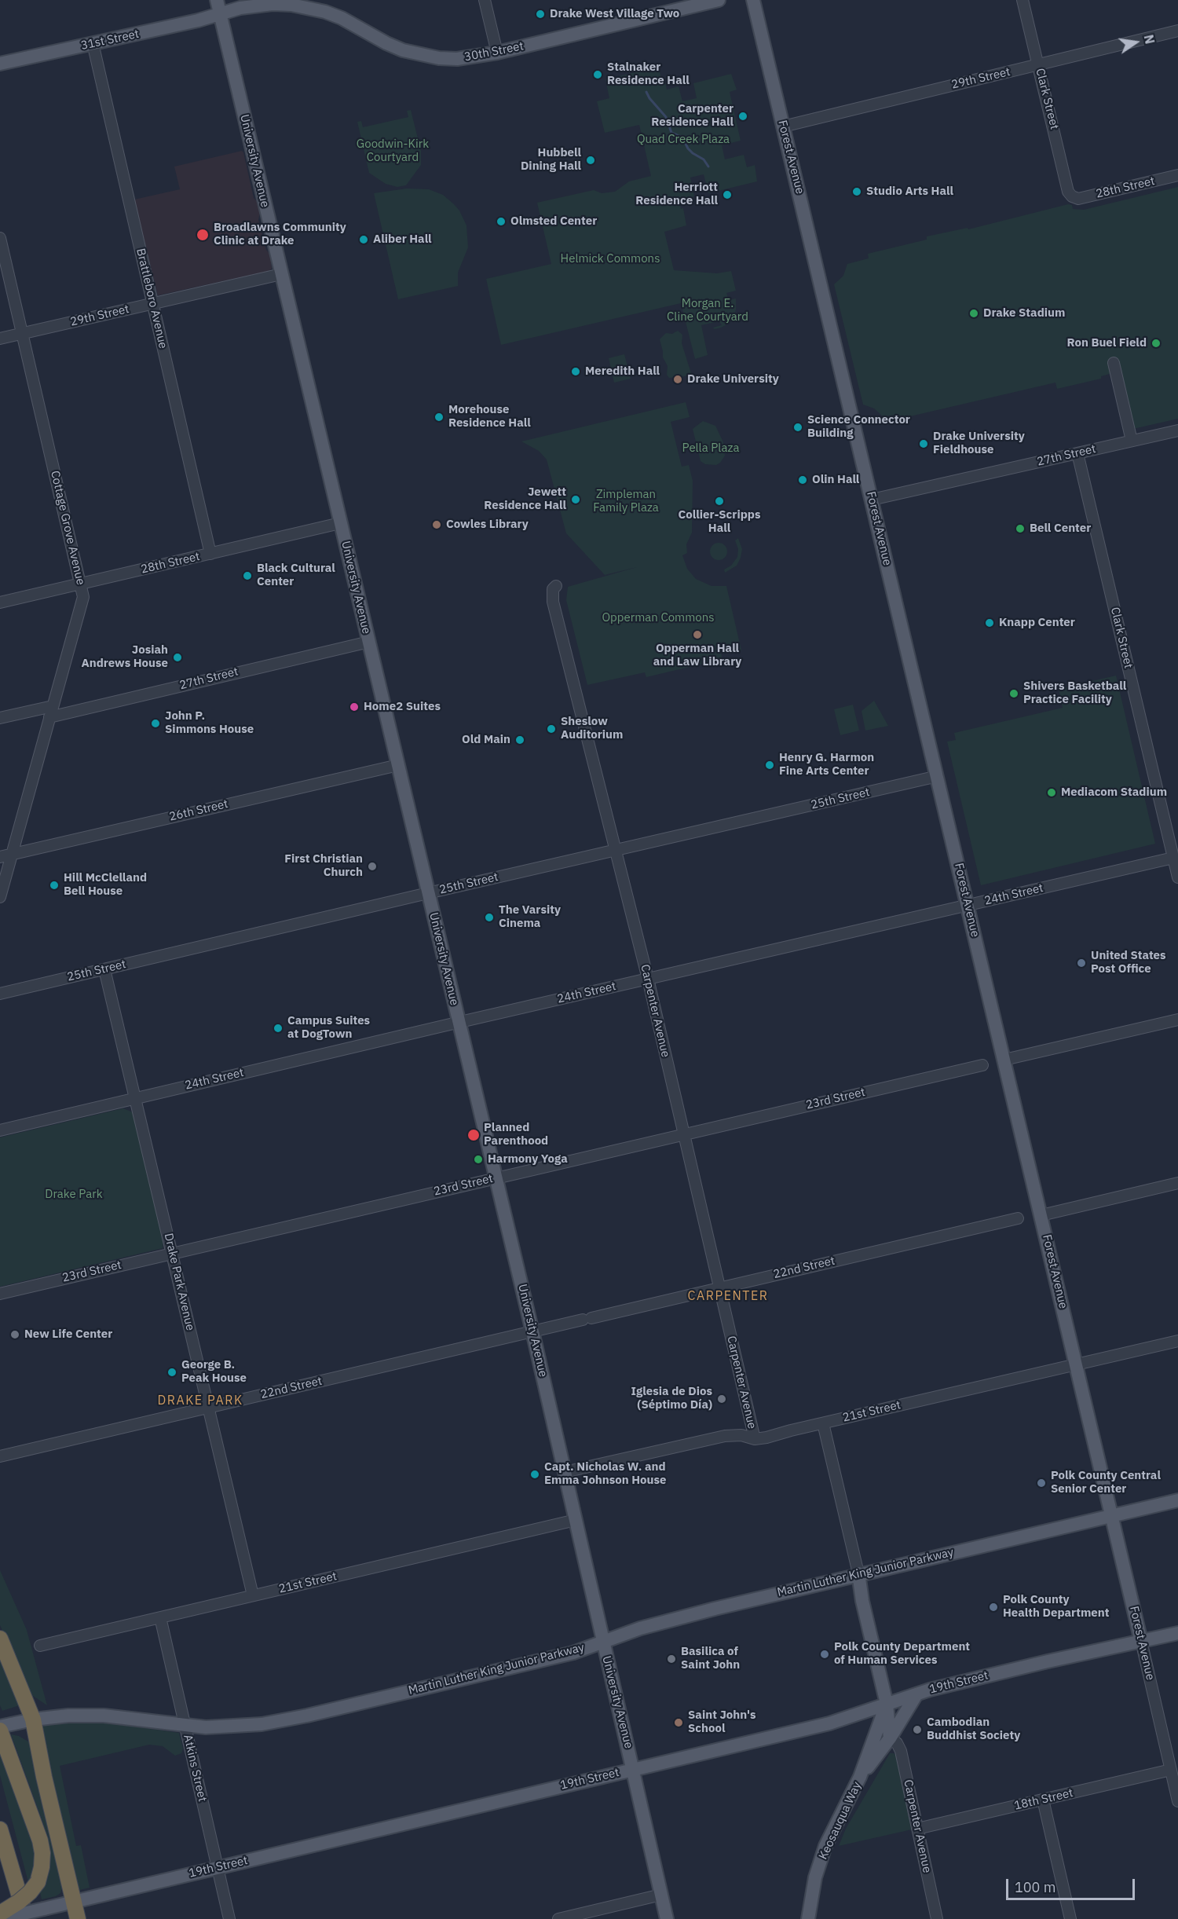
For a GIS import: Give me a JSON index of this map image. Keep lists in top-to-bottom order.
{
  "streets": {
    "main road": [
      "31st Street",
      "30th Street",
      "Forest Avenue",
      "University Avenue",
      "Martin Luther King Junior Parkway",
      "19th Street",
      "Keosauqua Way"
    ],
    "street": [
      "29th Street",
      "Clark Street",
      "28th Street",
      "Brattleboro Avenue",
      "27th Street",
      "Cottage Grove Avenue",
      "25th Street",
      "26th Street",
      "24th Street",
      "Carpenter Avenue",
      "23rd Street",
      "22nd Street",
      "Drake Park Avenue",
      "21st Street",
      "Atkins Street",
      "18th Street"
    ]
  },
  "crossings": [
    ["31st Street", "30th Street"],
    ["31st Street", "University Avenue"],
    ["31st Street", "Brattleboro Avenue"],
    ["30th Street", "University Avenue"],
    ["29th Street", "Clark Street"],
    ["29th Street", "Forest Avenue"],
    ["29th Street", "University Avenue"],
    ["29th Street", "Brattleboro Avenue"],
    ["29th Street", "Cottage Grove Avenue"],
    ["Clark Street", "28th Street"],
    ["Clark Street", "27th Street"],
    ["Clark Street", "24th Street"],
    ["Forest Avenue", "27th Street"],
    ["Forest Avenue", "25th Street"],
    ["Forest Avenue", "24th Street"],
    ["Forest Avenue", "21st Street"],
    ["Forest Avenue", "Martin Luther King Junior Parkway"],
    ["Forest Avenue", "19th Street"],
    ["Forest Avenue", "18th Street"],
    ["University Avenue", "28th Street"],
    ["University Avenue", "27th Street"],
    ["University Avenue", "25th Street"],
    ["University Avenue", "26th Street"],
    ["University Avenue", "24th Street"],
    ["University Avenue", "23rd Street"],
    ["University Avenue", "22nd Street"],
    ["University Avenue", "21st Street"],
    ["University Avenue", "Martin Luther King Junior Parkway"],
    ["University Avenue", "19th Street"],
    ["28th Street", "Brattleboro Avenue"],
    ["28th Street", "Cottage Grove Avenue"],
    ["27th Street", "Cottage Grove Avenue"],
    ["Cottage Grove Avenue", "26th Street"],
    ["25th Street", "Carpenter Avenue"],
    ["25th Street", "Drake Park Avenue"],
    ["24th Street", "Carpenter Avenue"],
    ["24th Street", "Drake Park Avenue"],
    ["Carpenter Avenue", "23rd Street"],
    ["Carpenter Avenue", "22nd Street"],
    ["Carpenter Avenue", "21st Street"],
    ["Carpenter Avenue", "18th Street"],
    ["Carpenter Avenue", "Keosauqua Way"],
    ["23rd Street", "Drake Park Avenue"],
    ["22nd Street", "Drake Park Avenue"],
    ["Drake Park Avenue", "21st Street"],
    ["21st Street", "Atkins Street"],
    ["Martin Luther King Junior Parkway", "Atkins Street"],
    ["19th Street", "Atkins Street"],
    ["19th Street", "Keosauqua Way"]
  ],
  "districts": ["CARPENTER", "DRAKE PARK"],
  "parks": [
    "Quad Creek Plaza",
    "Goodwin-Kirk Courtyard",
    "Helmick Commons",
    "Morgan E. Cline Courtyard",
    "Pella Plaza",
    "Zimpleman Family Plaza",
    "Opperman Commons",
    "Drake Park"
  ],
  "places": [
    "Drake West Village Two",
    "Stalnaker Residence Hall",
    "Carpenter Residence Hall",
    "Hubbell Dining Hall",
    "Studio Arts Hall",
    "Herriott Residence Hall",
    "Olmsted Center",
    "Broadlawns Community Clinic at Drake",
    "Aliber Hall",
    "Drake Stadium",
    "Ron Buel Field",
    "Meredith Hall",
    "Drake University",
    "Morehouse Residence Hall",
    "Science Connector Building",
    "Drake University Fieldhouse",
    "Olin Hall",
    "Jewett Residence Hall",
    "Collier-Scripps Hall",
    "Cowles Library",
    "Bell Center",
    "Black Cultural Center",
    "Knapp Center",
    "Opperman Hall and Law Library",
    "Josiah Andrews House",
    "Shivers Basketball Practice Facility",
    "Home2 Suites",
    "John P. Simmons House",
    "Sheslow Auditorium",
    "Old Main",
    "Henry G. Harmon Fine Arts Center",
    "Mediacom Stadium",
    "First Christian Church",
    "Hill McClelland Bell House",
    "The Varsity Cinema",
    "United States Post Office",
    "Campus Suites at DogTown",
    "Planned Parenthood",
    "Harmony Yoga",
    "New Life Center",
    "George B. Peak House",
    "Iglesia de Dios (Séptimo Día)",
    "Capt. Nicholas W. and Emma Johnson House",
    "Polk County Central Senior Center",
    "Polk County Health Department",
    "Polk County Department of Human Services",
    "Basilica of Saint John",
    "Saint John's School",
    "Cambodian Buddhist Society"
  ],
  "scale_bar": "100 m",
  "north": "right"
}
